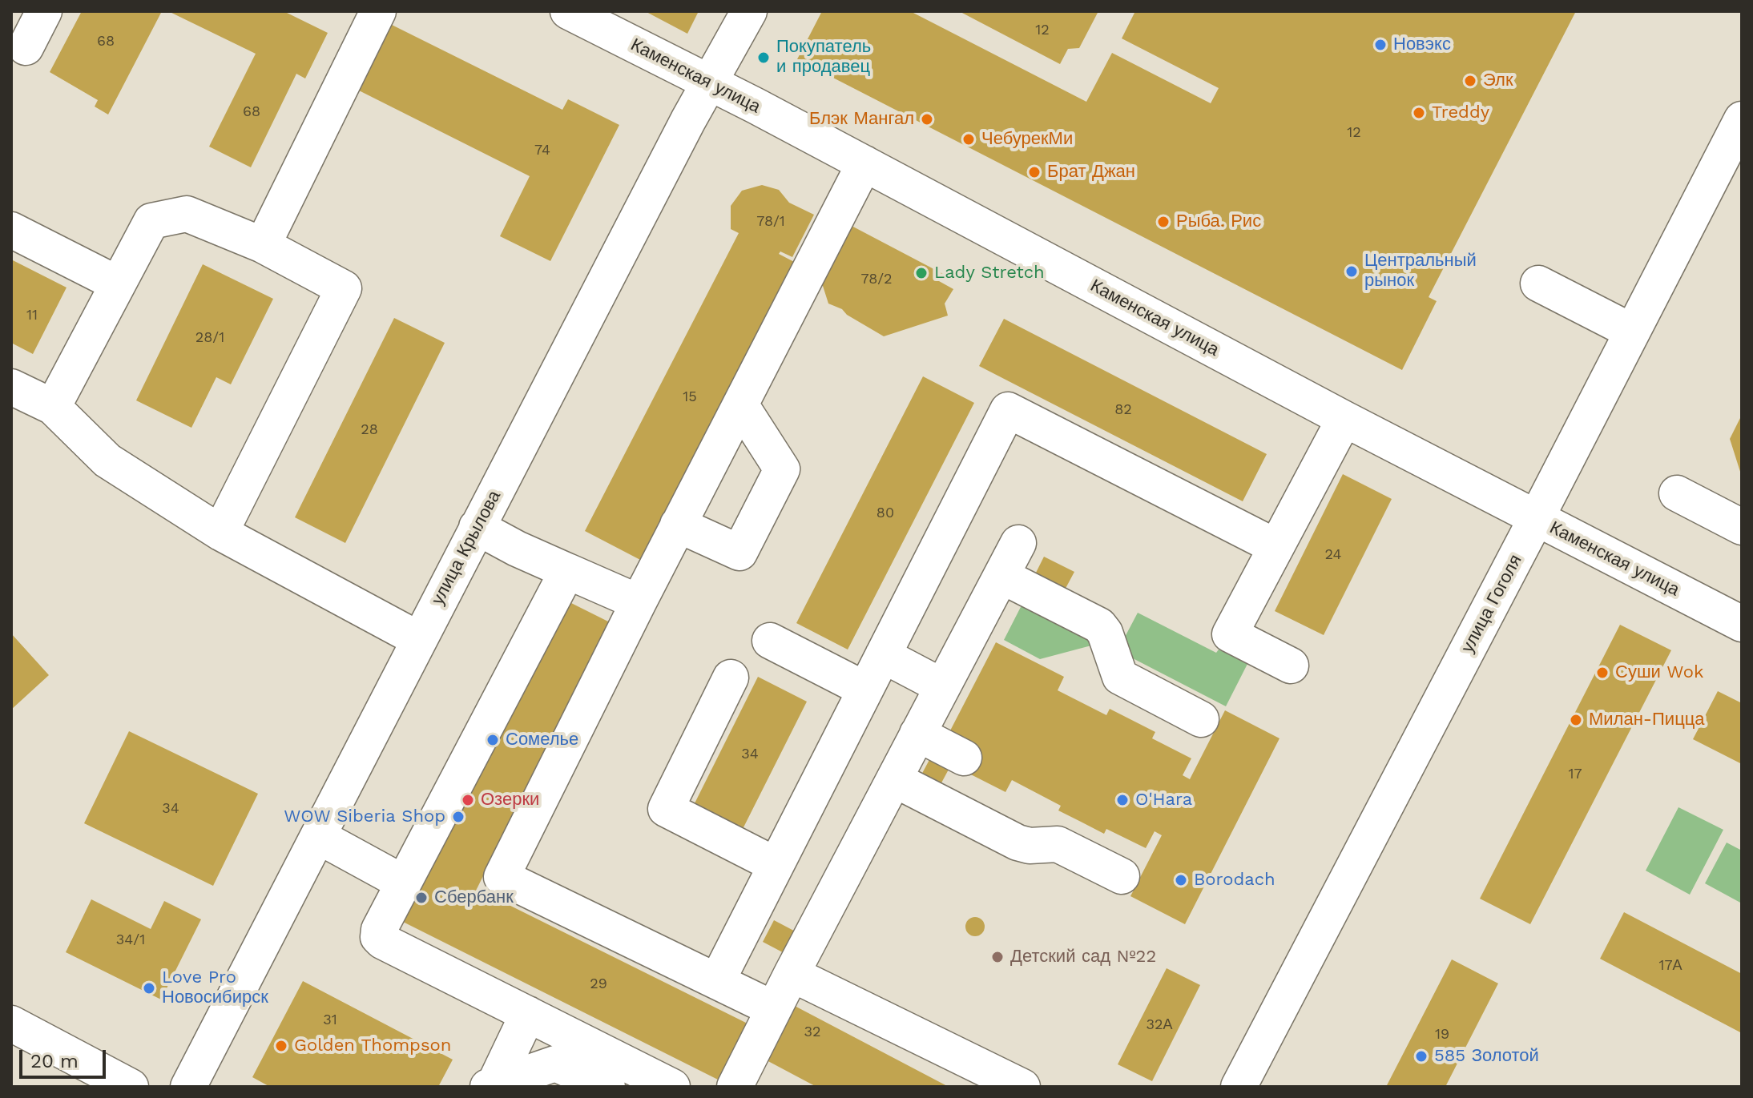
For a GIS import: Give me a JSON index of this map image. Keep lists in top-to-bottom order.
{
  "streets": {
    "street": ["Каменская улица", "улица Крылова", "улица Гоголя"]
  },
  "crossings": [
    ["Каменская улица", "улица Крылова"],
    ["Каменская улица", "улица Гоголя"]
  ],
  "places": [
    "Новэкс",
    "Покупатель и продавец",
    "Элк",
    "Treddy",
    "Блэк Мангал",
    "ЧебурекМи",
    "Брат Джан",
    "Рыба. Рис",
    "Центральный рынок",
    "Lady Stretch",
    "Суши Wok",
    "Милан-Пицца",
    "Сомелье",
    "Озерки",
    "O'Hara",
    "WOW Siberia Shop",
    "Borodach",
    "Сбербанк",
    "Детский сад №22",
    "Love Pro Новосибирск",
    "Golden Thompson",
    "585 Золотой"
  ],
  "house_numbers": [
    "12",
    "68",
    "68",
    "12",
    "74",
    "78/1",
    "78/2",
    "11",
    "28/1",
    "15",
    "82",
    "28",
    "80",
    "24",
    "34",
    "17",
    "34",
    "34/1",
    "17А",
    "29",
    "31",
    "32А",
    "32",
    "19"
  ],
  "scale_bar": "20 m"
}
